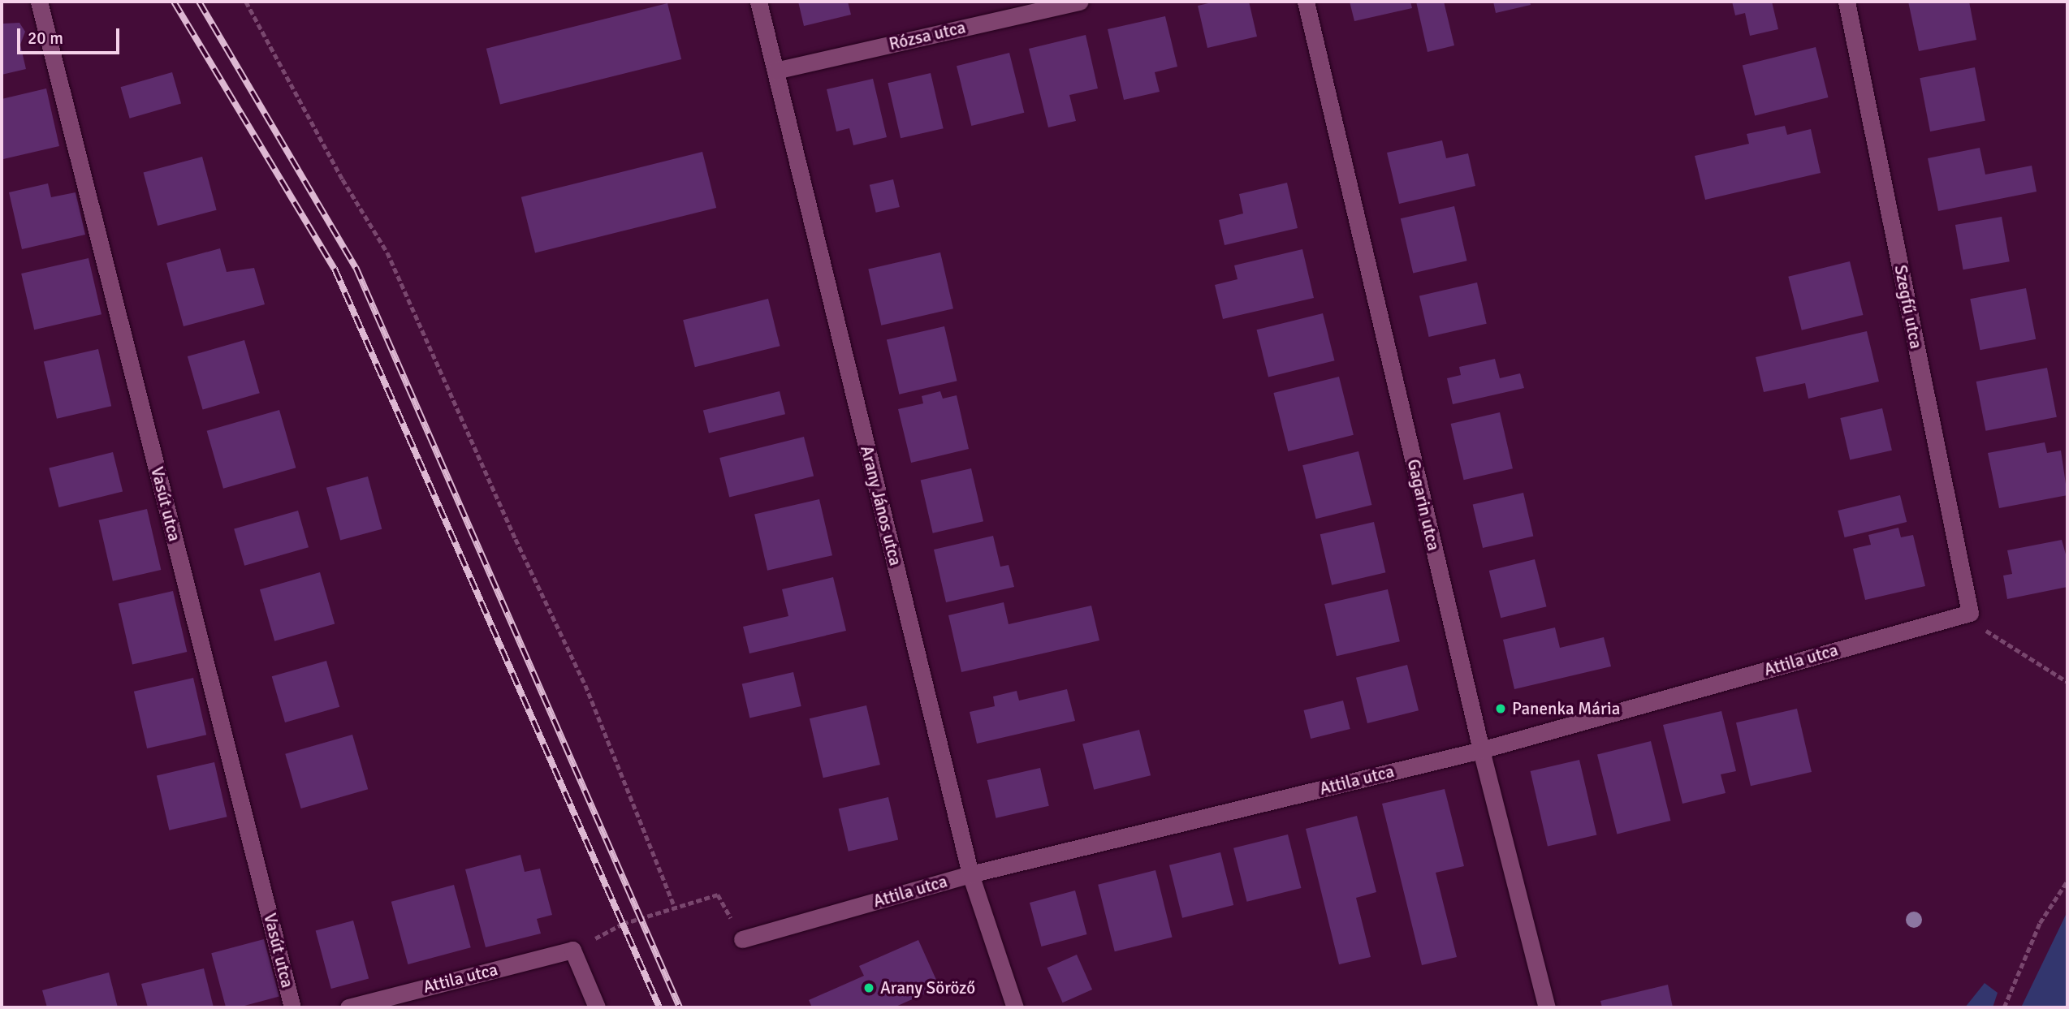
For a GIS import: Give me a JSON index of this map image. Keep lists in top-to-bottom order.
{
  "streets": {
    "street": [
      "Rózsa utca",
      "Szegfű utca",
      "Vasút utca",
      "Gagarin utca",
      "Arany János utca",
      "Attila utca"
    ]
  },
  "crossings": [
    ["Rózsa utca", "Arany János utca"],
    ["Szegfű utca", "Attila utca"],
    ["Gagarin utca", "Attila utca"],
    ["Arany János utca", "Attila utca"]
  ],
  "places": ["Panenka Mária", "Arany Söröző"],
  "scale_bar": "20 m"
}
